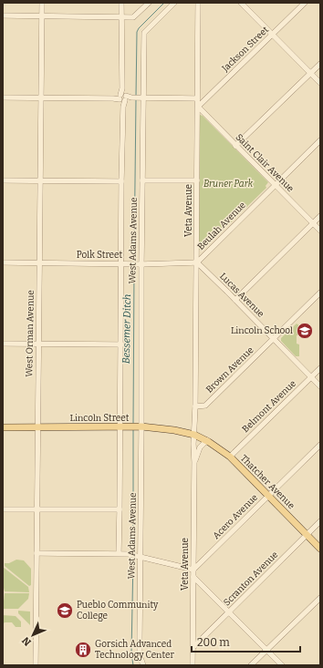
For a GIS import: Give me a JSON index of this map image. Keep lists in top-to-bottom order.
{
  "streets": {
    "main road": ["Lincoln Street", "Thatcher Avenue"],
    "street": [
      "Jackson Street",
      "Saint Clair Avenue",
      "Veta Avenue",
      "Beulah Avenue",
      "West Adams Avenue",
      "Polk Street",
      "Lucas Avenue",
      "West Orman Avenue",
      "Brown Avenue",
      "Belmont Avenue",
      "Acero Avenue",
      "Scranton Avenue"
    ]
  },
  "crossings": [
    ["Jackson Street", "Saint Clair Avenue"],
    ["Jackson Street", "Veta Avenue"],
    ["Saint Clair Avenue", "Veta Avenue"],
    ["Saint Clair Avenue", "Beulah Avenue"],
    ["Veta Avenue", "Beulah Avenue"],
    ["Veta Avenue", "Polk Street"],
    ["Veta Avenue", "Lucas Avenue"],
    ["Veta Avenue", "Brown Avenue"],
    ["Veta Avenue", "Lincoln Street"],
    ["Veta Avenue", "Thatcher Avenue"],
    ["Veta Avenue", "Acero Avenue"],
    ["Veta Avenue", "Scranton Avenue"],
    ["Beulah Avenue", "Polk Street"],
    ["Beulah Avenue", "Lucas Avenue"],
    ["West Adams Avenue", "Polk Street"],
    ["West Adams Avenue", "Lincoln Street"],
    ["Polk Street", "Lucas Avenue"],
    ["Polk Street", "West Orman Avenue"],
    ["Lucas Avenue", "Brown Avenue"],
    ["Lucas Avenue", "Belmont Avenue"],
    ["West Orman Avenue", "Lincoln Street"],
    ["Belmont Avenue", "Thatcher Avenue"],
    ["Lincoln Street", "Thatcher Avenue"],
    ["Thatcher Avenue", "Acero Avenue"],
    ["Thatcher Avenue", "Scranton Avenue"]
  ],
  "water": ["Bessemer Ditch"],
  "parks": ["Bruner Park"],
  "places": {
    "school or university": ["Lincoln School", "Pueblo Community College"],
    "building": ["Gorsich Advanced Technology Center"]
  },
  "scale_bar": "200 m",
  "north": "bottom left"
}
